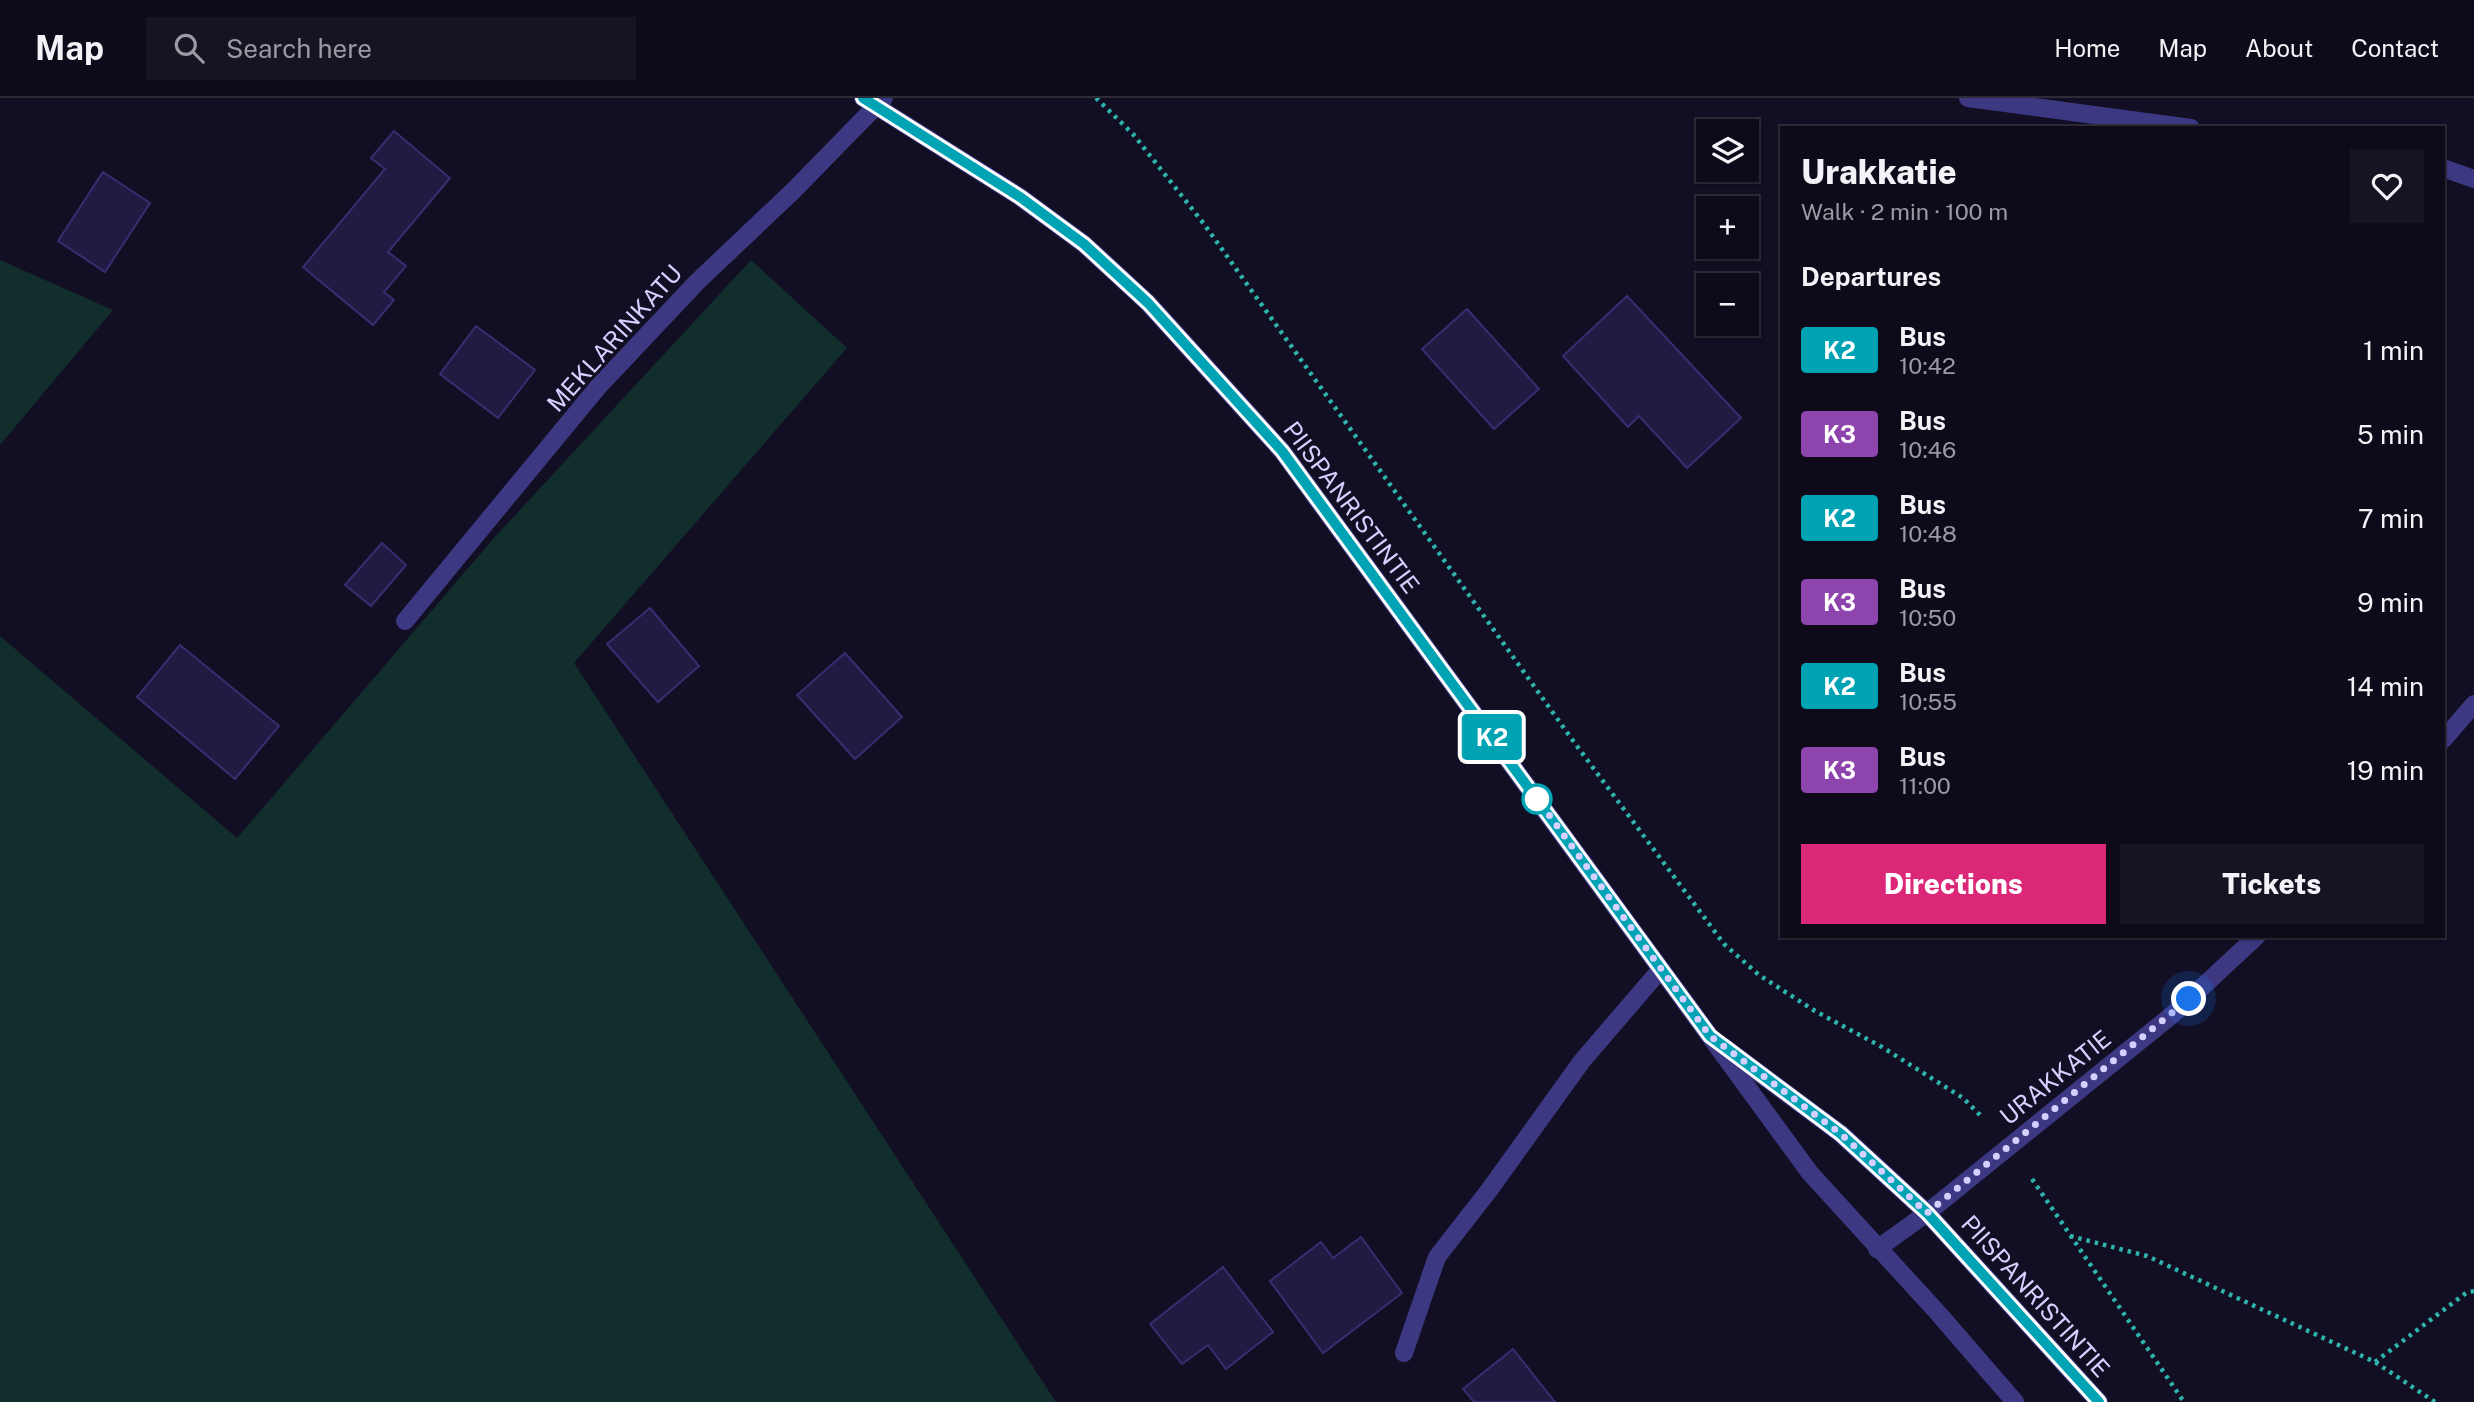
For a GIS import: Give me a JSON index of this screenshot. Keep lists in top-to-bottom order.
{
  "streets": {
    "street": ["MEKLARINKATU", "PIISPANRISTINTIE", "URAKKATIE"]
  },
  "crossings": [
    ["MEKLARINKATU", "PIISPANRISTINTIE"],
    ["PIISPANRISTINTIE", "URAKKATIE"]
  ],
  "lines": ["bus line K2"],
  "page": {
    "header": "Map",
    "search": "Search here",
    "nav": [
      "Home",
      "Map",
      "About",
      "Contact"
    ],
    "on_map": "K2",
    "map_buttons": ["+", "−"],
    "heading": [
      ["Urakkatie", "Walk · 2 min · 100 m"],
      "Departures"
    ],
    "list": [
      {
        "mark": "K2",
        "name": "Bus",
        "note": "10:42",
        "value": "1 min"
      },
      {
        "mark": "K3",
        "name": "Bus",
        "note": "10:46",
        "value": "5 min"
      },
      {
        "mark": "K2",
        "name": "Bus",
        "note": "10:48",
        "value": "7 min"
      },
      {
        "mark": "K3",
        "name": "Bus",
        "note": "10:50",
        "value": "9 min"
      },
      {
        "mark": "K2",
        "name": "Bus",
        "note": "10:55",
        "value": "14 min"
      },
      {
        "mark": "K3",
        "name": "Bus",
        "note": "11:00",
        "value": "19 min"
      }
    ],
    "buttons": ["Directions", "Tickets"]
  }
}
